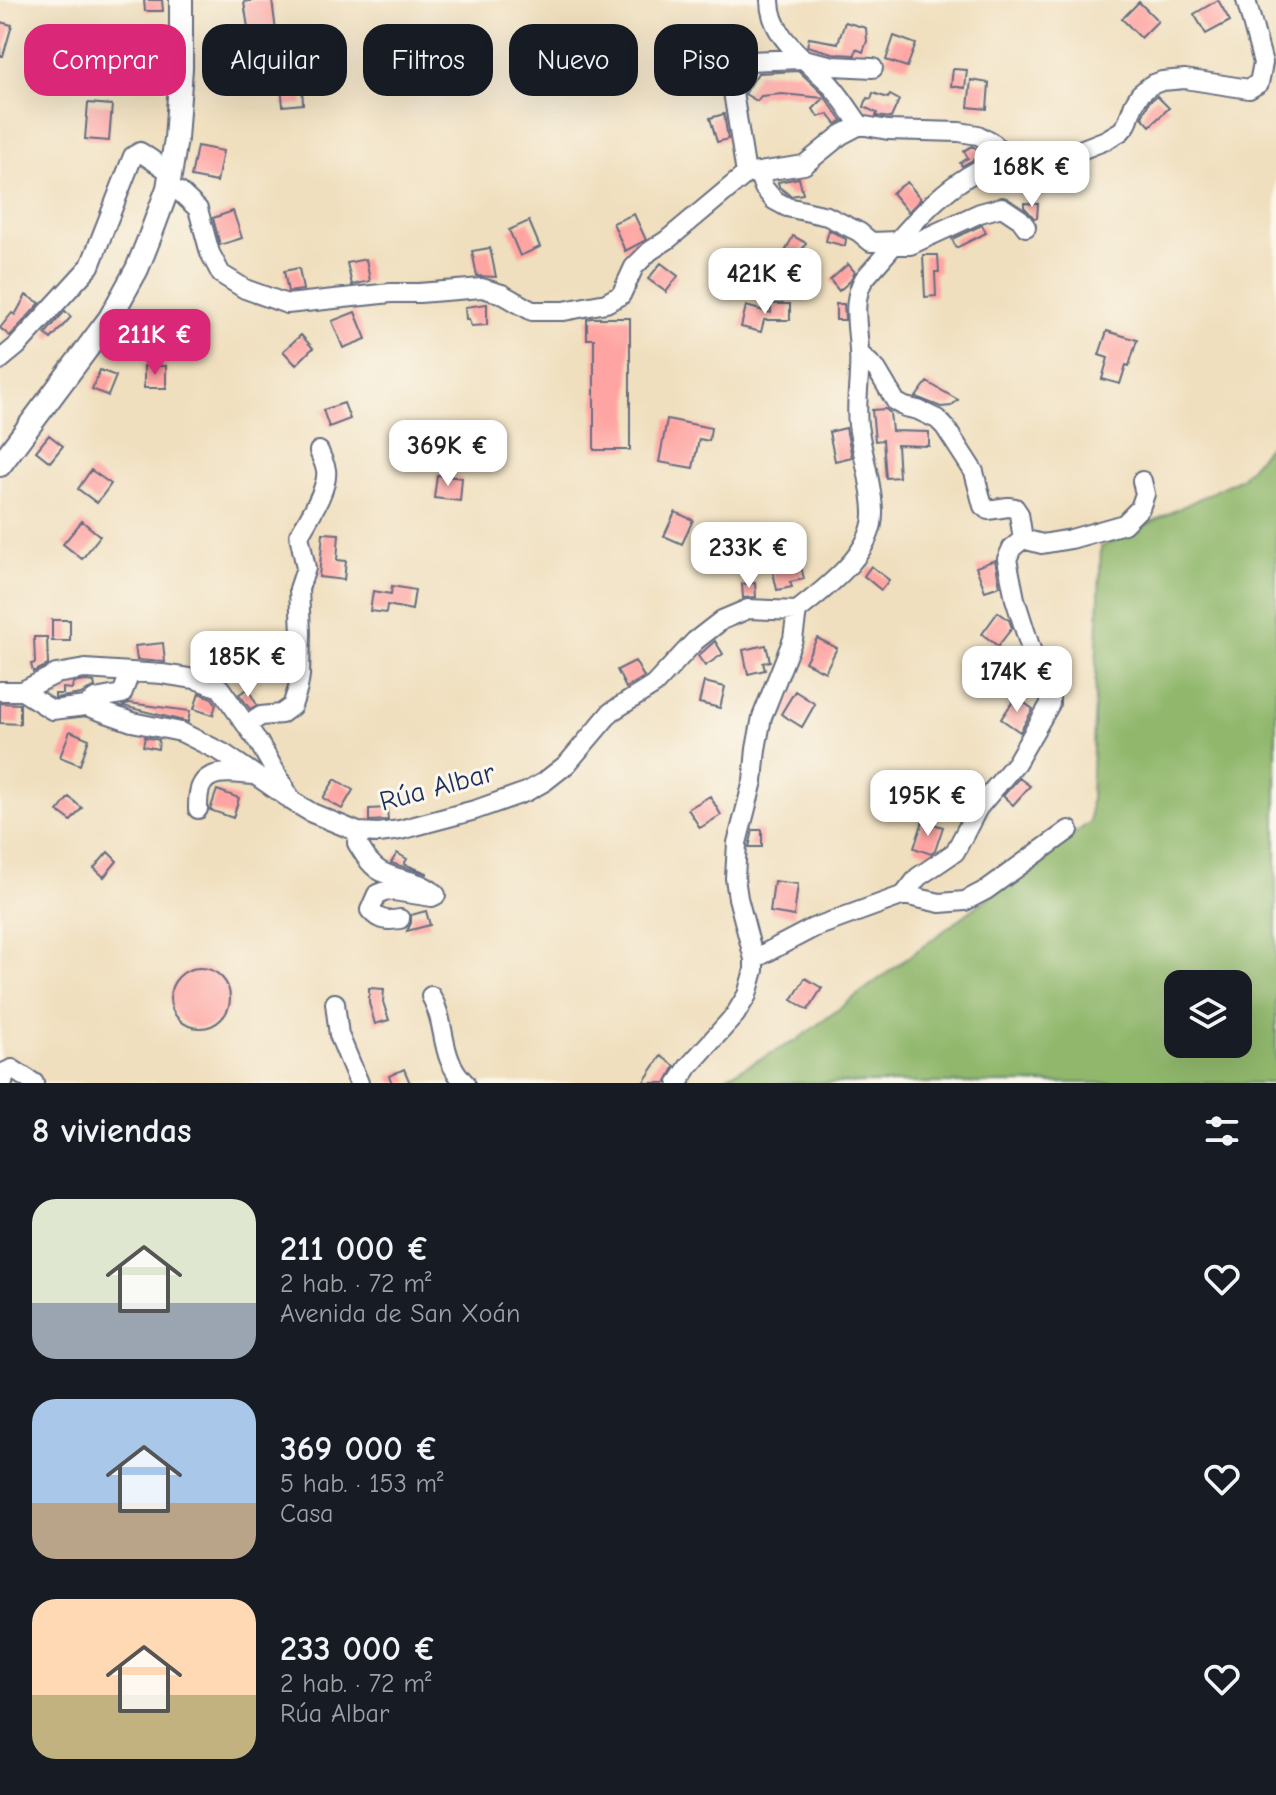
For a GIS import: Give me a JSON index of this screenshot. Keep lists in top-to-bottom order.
{
  "streets": {
    "street": ["Rúa Albar"]
  },
  "page": {
    "chip": [
      "Comprar",
      "Alquilar",
      "Filtros",
      "Nuevo",
      "Piso"
    ],
    "price": [
      "168K €",
      "421K €",
      "211K €",
      "369K €",
      "233K €",
      "185K €",
      "174K €",
      "195K €"
    ],
    "heading": "8 viviendas",
    "list": [
      {
        "name": "211 000 €",
        "note": "2 hab. · 72 m² · Avenida de San Xoán"
      },
      {
        "name": "369 000 €",
        "note": "5 hab. · 153 m² · Casa"
      },
      {
        "name": "233 000 €",
        "note": "2 hab. · 72 m² · Rúa Albar"
      }
    ]
  }
}
